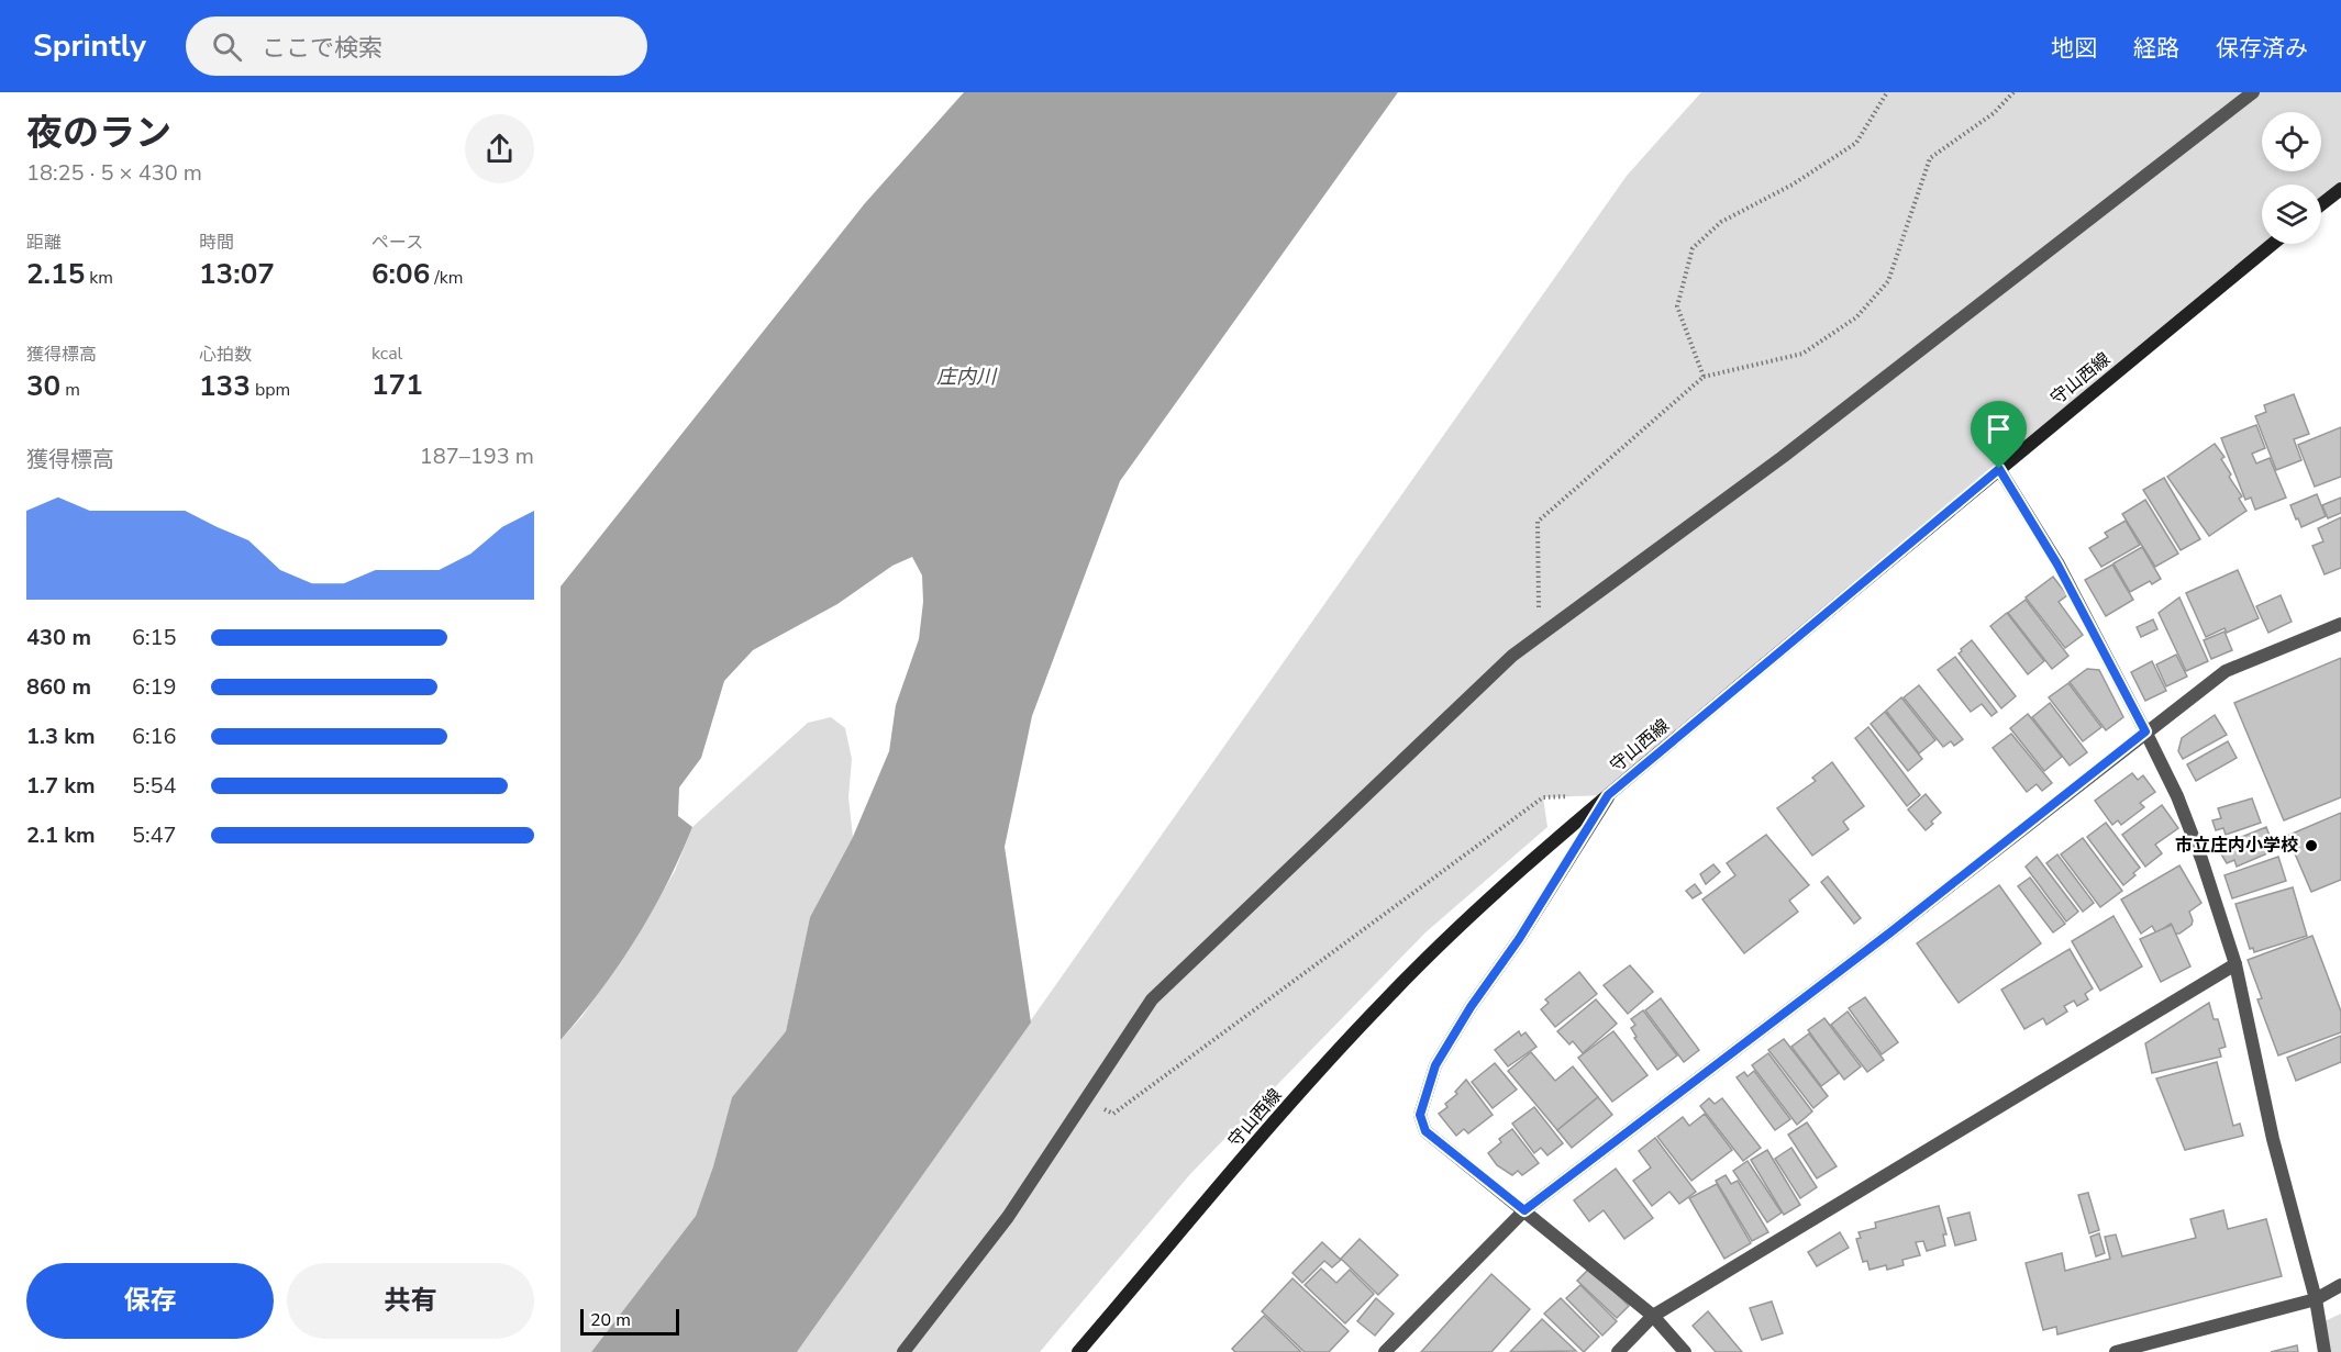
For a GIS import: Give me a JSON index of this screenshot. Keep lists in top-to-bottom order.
{
  "streets": {
    "main road": ["守山西線"]
  },
  "water": ["庄内川"],
  "places": ["市立庄内小学校"],
  "scale_bar": "20 m",
  "page": {
    "header": "Sprintly",
    "search": "ここで検索",
    "nav": ["地図", "経路", "保存済み"],
    "heading": ["夜のラン", "18:25 · 5 × 430 m"],
    "stats": [
      ["距離", "2.15 km"],
      ["時間", "13:07"],
      ["ペース", "6:06 /km"],
      ["獲得標高", "30 m"],
      ["心拍数", "133 bpm"],
      ["kcal", "171"]
    ],
    "chart": ["獲得標高", "187–193 m"],
    "list": [
      {
        "name": "430 m",
        "note": "6:15"
      },
      {
        "name": "860 m",
        "note": "6:19"
      },
      {
        "name": "1.3 km",
        "note": "6:16"
      },
      {
        "name": "1.7 km",
        "note": "5:54"
      },
      {
        "name": "2.1 km",
        "note": "5:47"
      }
    ],
    "buttons": ["保存", "共有"],
    "scale": "20 m"
  }
}
